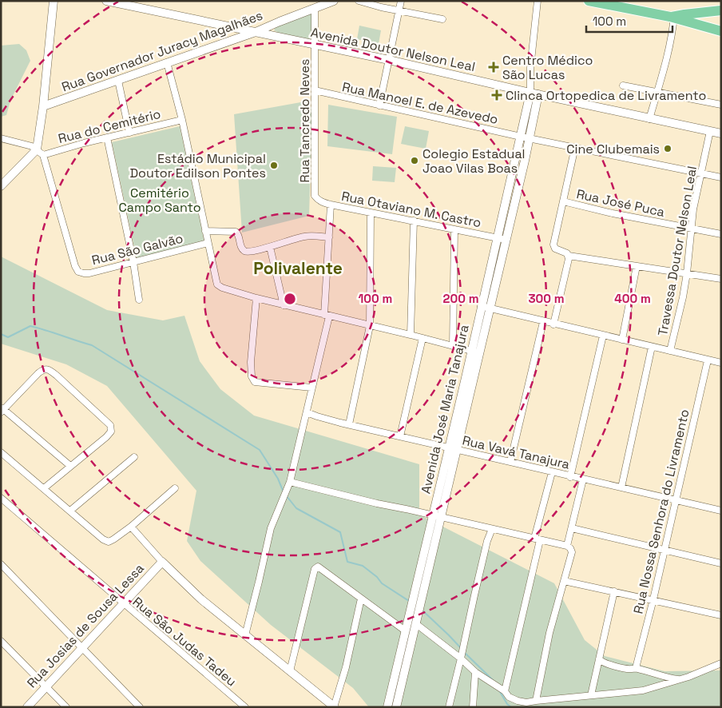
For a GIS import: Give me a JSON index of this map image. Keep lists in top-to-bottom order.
{
  "streets": {
    "street": [
      "Avenida Doutor Nelson Leal",
      "Rua Governador Juracy Magalhães",
      "Rua Manoel E. de Azevedo",
      "Rua Tancredo Neves",
      "Rua do Cemitério",
      "Rua José Puca",
      "Rua Otaviano M. Castro",
      "Rua São Galvão",
      "Travessa Doutor Nelson Leal",
      "Avenida José Maria Tanajura",
      "Rua Vavá Tanajura",
      "Rua Nossa Senhora do Livramento",
      "Rua Josias de Sousa Lessa",
      "Rua São Judas Tadeu"
    ]
  },
  "crossings": [
    ["Avenida Doutor Nelson Leal", "Rua Governador Juracy Magalhães"],
    ["Avenida Doutor Nelson Leal", "Rua Tancredo Neves"],
    ["Avenida Doutor Nelson Leal", "Travessa Doutor Nelson Leal"],
    ["Avenida Doutor Nelson Leal", "Avenida José Maria Tanajura"],
    ["Rua Governador Juracy Magalhães", "Rua Tancredo Neves"],
    ["Rua Manoel E. de Azevedo", "Rua Tancredo Neves"],
    ["Rua Manoel E. de Azevedo", "Travessa Doutor Nelson Leal"],
    ["Rua Manoel E. de Azevedo", "Avenida José Maria Tanajura"],
    ["Rua Tancredo Neves", "Rua Otaviano M. Castro"],
    ["Rua do Cemitério", "Rua São Galvão"],
    ["Rua José Puca", "Travessa Doutor Nelson Leal"],
    ["Rua Otaviano M. Castro", "Avenida José Maria Tanajura"],
    ["Avenida José Maria Tanajura", "Rua Vavá Tanajura"],
    ["Rua Vavá Tanajura", "Rua Nossa Senhora do Livramento"],
    ["Rua Josias de Sousa Lessa", "Rua São Judas Tadeu"]
  ],
  "districts": ["Polivalente"],
  "parks": ["Cemitério Campo Santo"],
  "places": {
    "health": ["Centro Médico São Lucas", "Clinca Ortopedica de Livramento"],
    "other": ["Cine Clubemais", "Colegio Estadual Joao Vilas Boas", "Estádio Municipal Doutor Edilson Pontes"]
  },
  "scale_bar": "100 m",
  "rings": [
    "100 m",
    "200 m",
    "300 m",
    "400 m"
  ]
}
